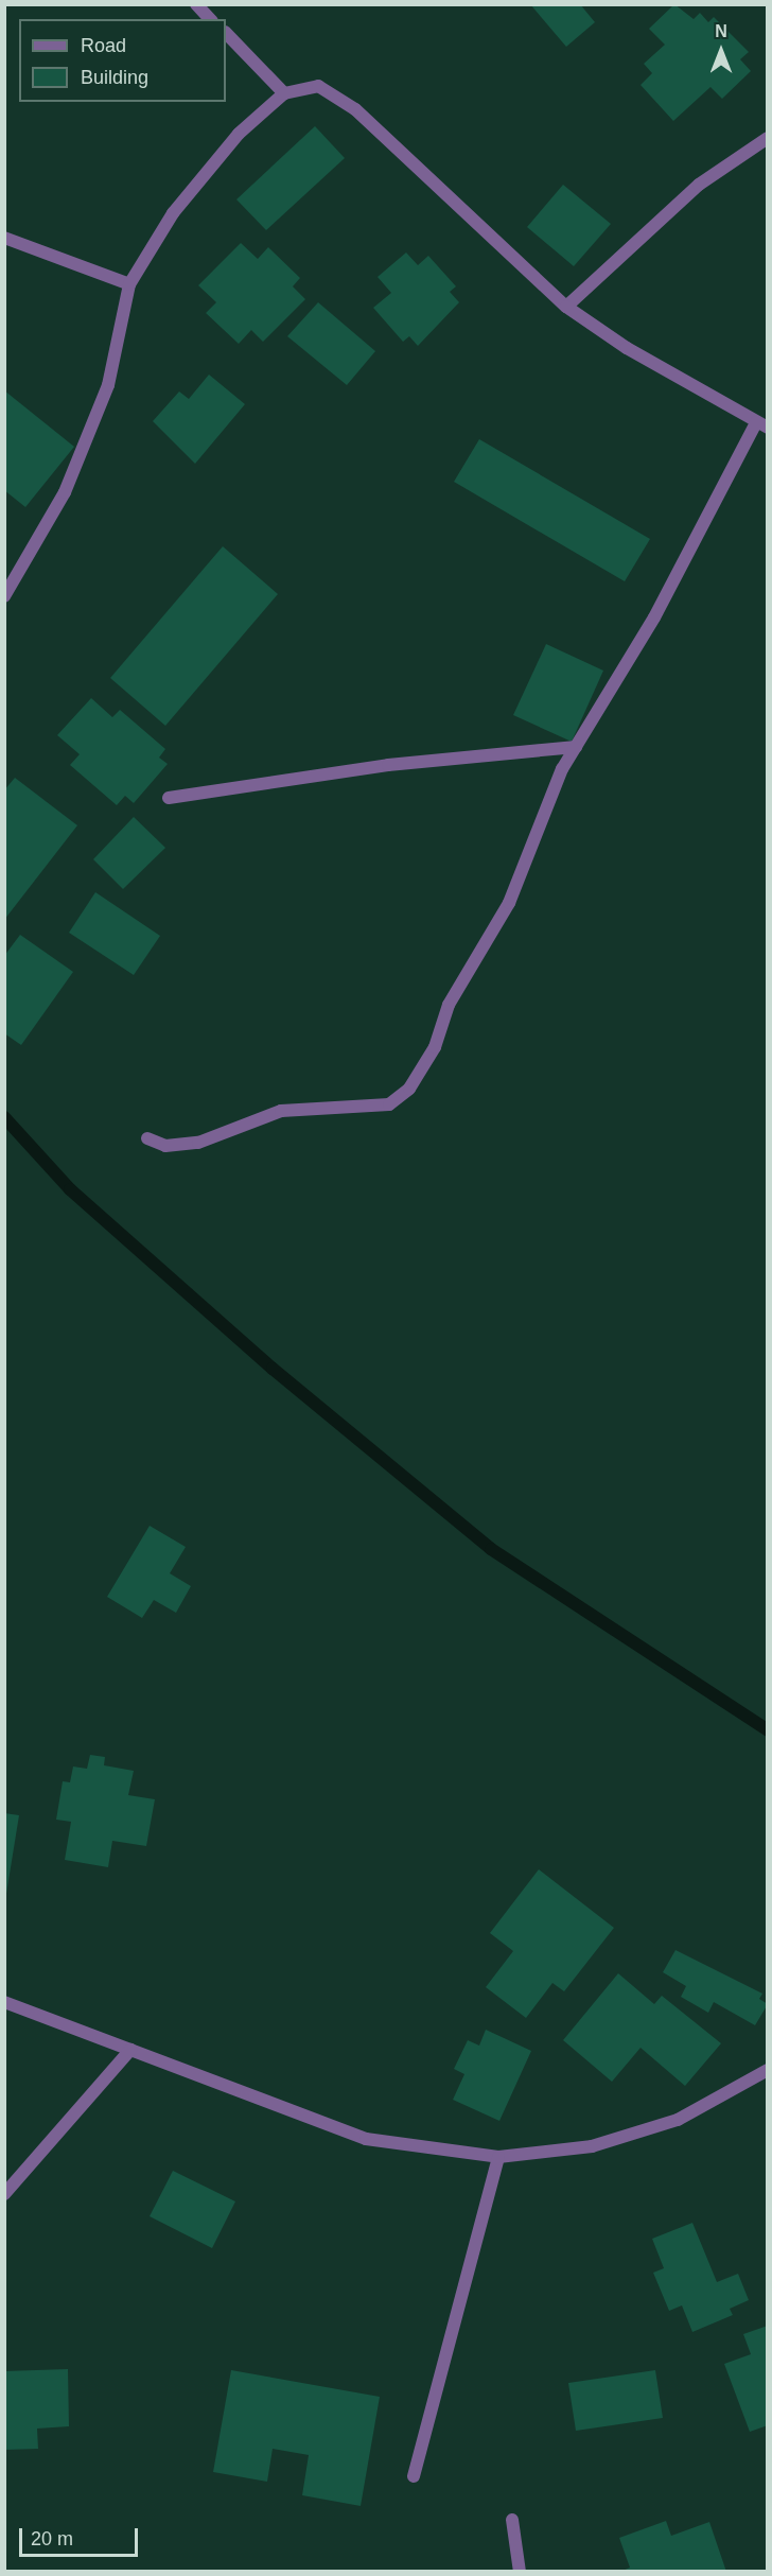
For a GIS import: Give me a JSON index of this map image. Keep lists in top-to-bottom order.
{
  "legend": ["Road", "Building"],
  "scale_bar": "20 m",
  "north": "top"
}
